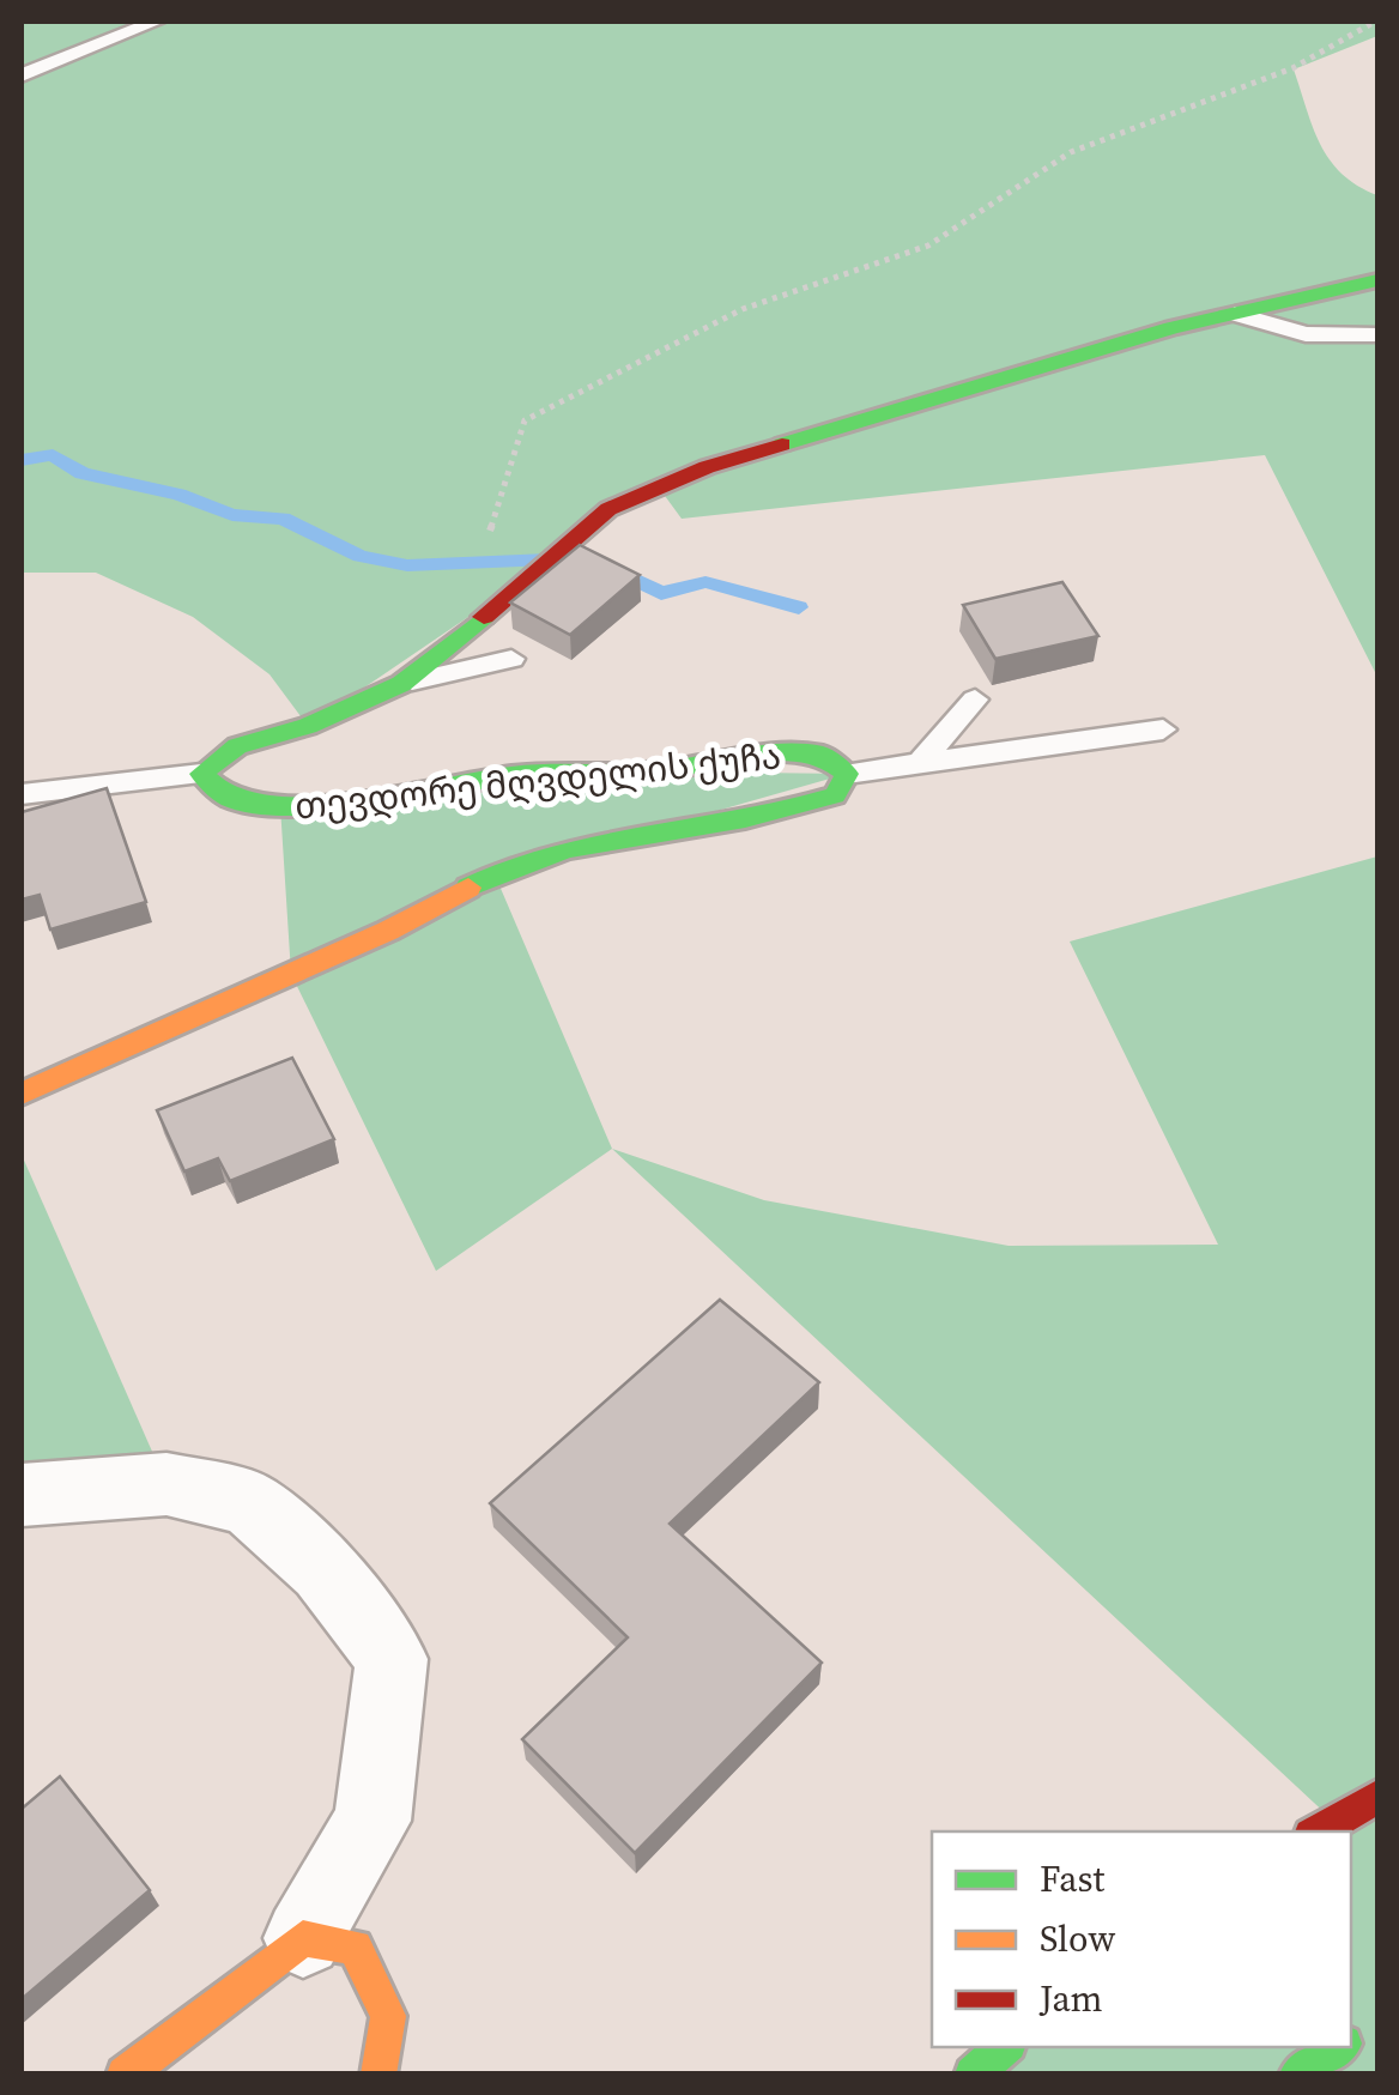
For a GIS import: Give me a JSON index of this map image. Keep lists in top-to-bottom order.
{
  "streets": {
    "street": ["თევდორე მღვდელის ქუჩა"]
  },
  "legend": ["Fast", "Slow", "Jam"]
}
